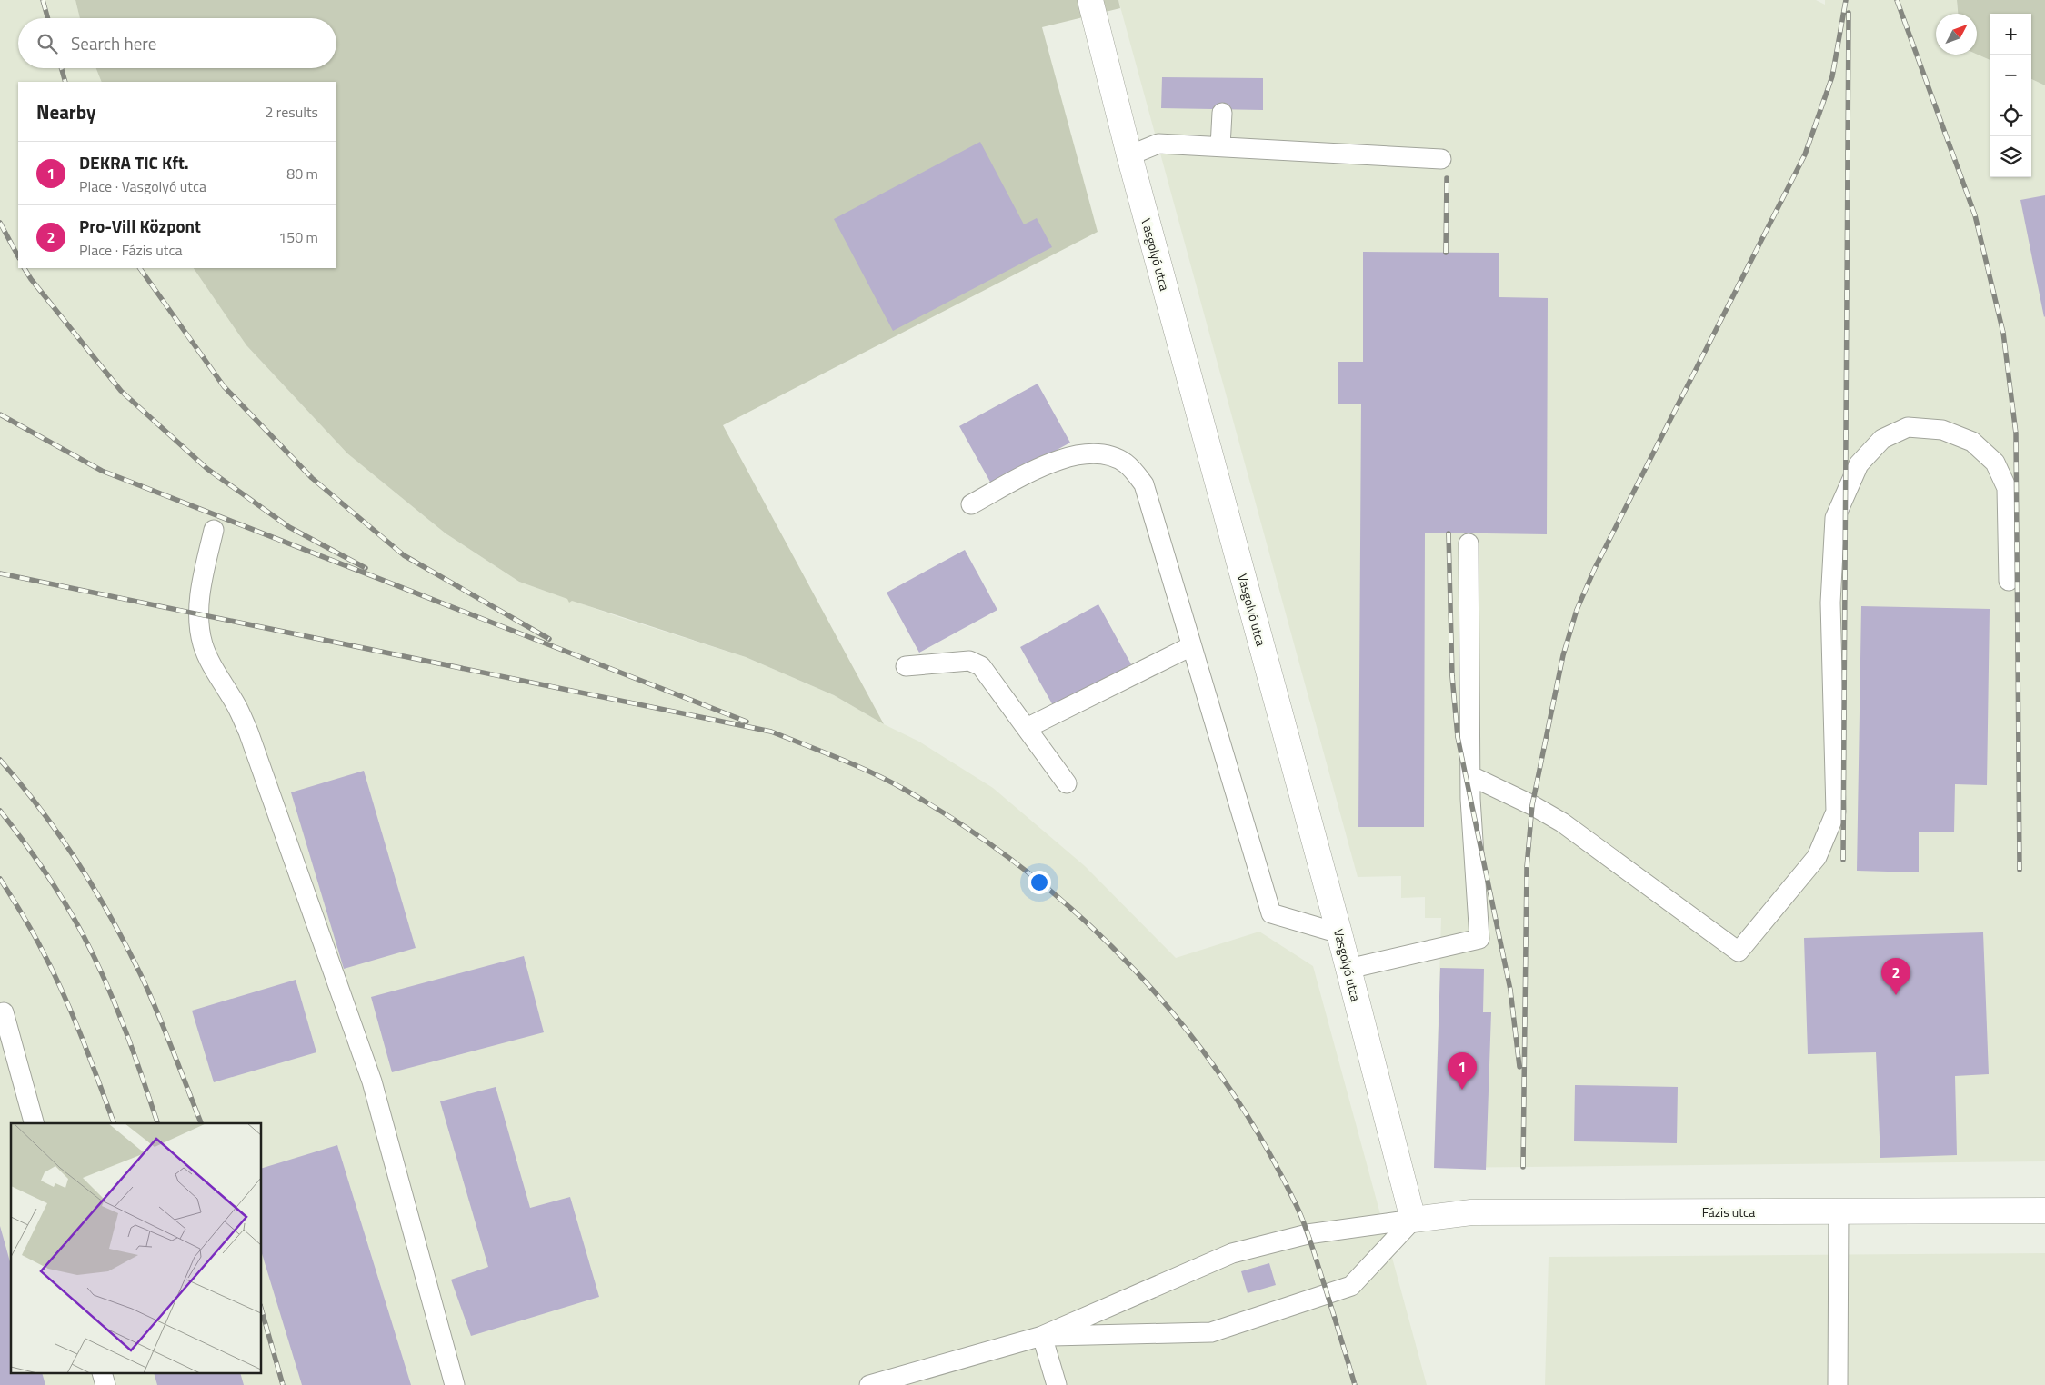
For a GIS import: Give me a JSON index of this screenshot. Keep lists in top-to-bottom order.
{
  "streets": {
    "street": ["Vasgolyó utca", "Fázis utca"]
  },
  "crossings": [
    ["Vasgolyó utca", "Fázis utca"]
  ],
  "north": "top right",
  "page": {
    "map_buttons": ["+", "−"],
    "search": "Search here",
    "heading": ["Nearby", "2 results"],
    "list": [
      {
        "mark": "1",
        "name": "DEKRA TIC Kft.",
        "note": "Place · Vasgolyó utca",
        "value": "80 m"
      },
      {
        "mark": "2",
        "name": "Pro-Vill Központ",
        "note": "Place · Fázis utca",
        "value": "150 m"
      }
    ],
    "pins": ["2", "1"]
  }
}
